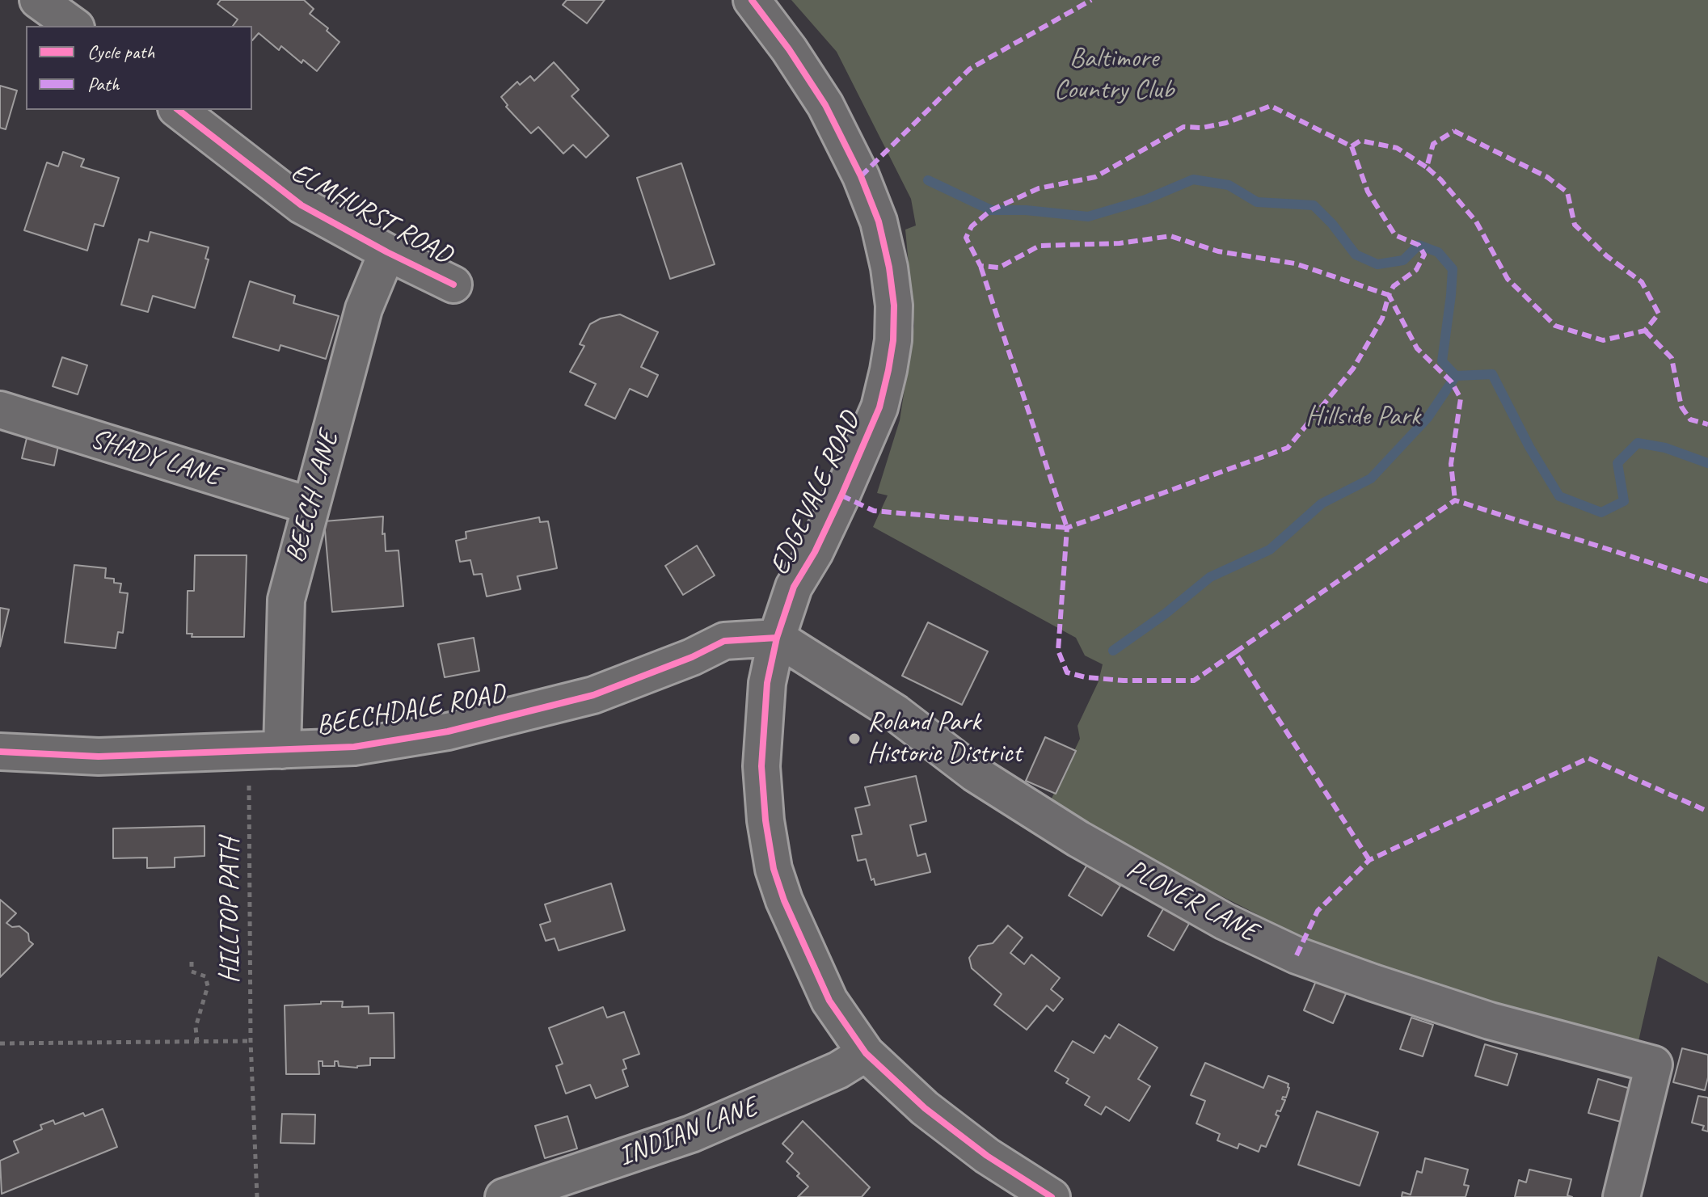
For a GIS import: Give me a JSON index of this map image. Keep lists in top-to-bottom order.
{
  "streets": {
    "street": [
      "ELMHURST ROAD",
      "SHADY LANE",
      "EDGEVALE ROAD",
      "BEECH LANE",
      "BEECHDALE ROAD",
      "PLOVER LANE",
      "INDIAN LANE"
    ],
    "path": ["HILLTOP PATH"]
  },
  "crossings": [
    ["ELMHURST ROAD", "BEECH LANE"],
    ["SHADY LANE", "BEECH LANE"],
    ["EDGEVALE ROAD", "BEECHDALE ROAD"],
    ["EDGEVALE ROAD", "PLOVER LANE"],
    ["EDGEVALE ROAD", "INDIAN LANE"],
    ["BEECH LANE", "BEECHDALE ROAD"],
    ["BEECHDALE ROAD", "PLOVER LANE"]
  ],
  "parks": ["Baltimore Country Club", "Hillside Park"],
  "places": ["Roland Park Historic District"],
  "legend": ["Cycle path", "Path"]
}
